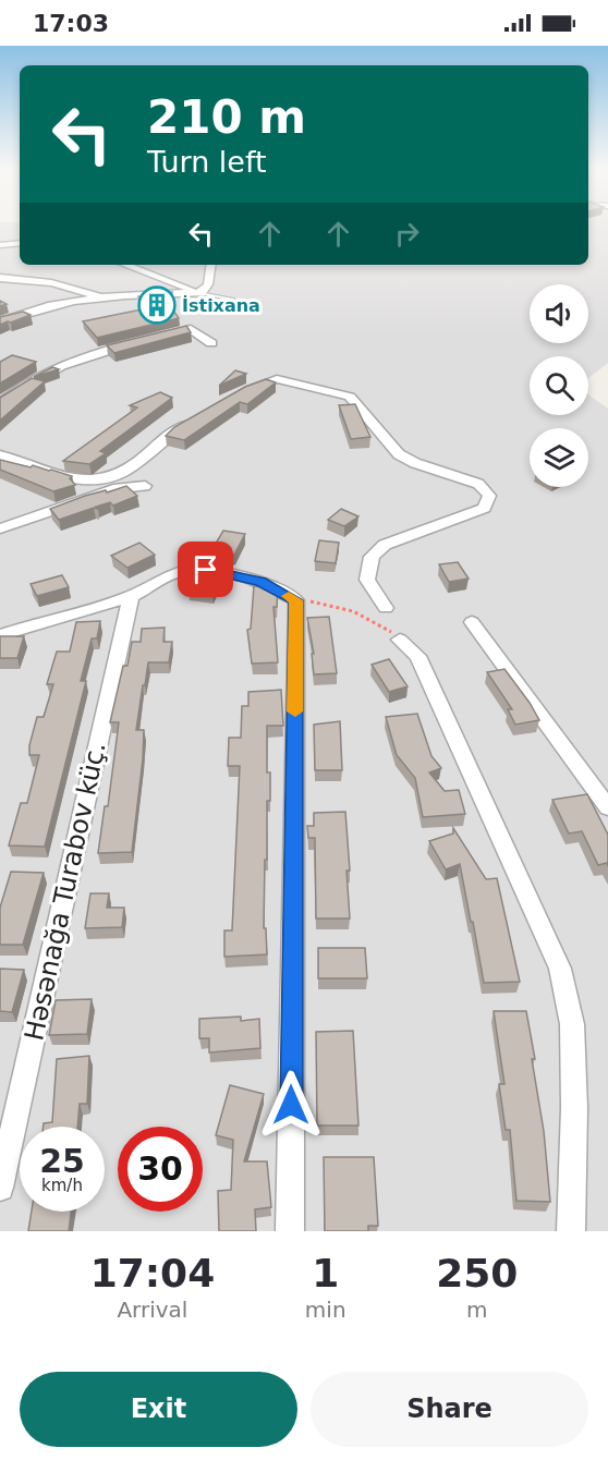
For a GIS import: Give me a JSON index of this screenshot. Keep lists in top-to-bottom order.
{
  "streets": {
    "street": ["Həsənağa Turabov küç."]
  },
  "places": {
    "building": ["İstixana"]
  },
  "page": {
    "status": "17:03",
    "turn": ["210 m", "Turn left"],
    "speed": "25 km/h",
    "limit": "30",
    "eta": [
      "17:04",
      "Arrival",
      "1",
      "min",
      "250",
      "m"
    ],
    "buttons": ["Exit", "Share"]
  }
}
